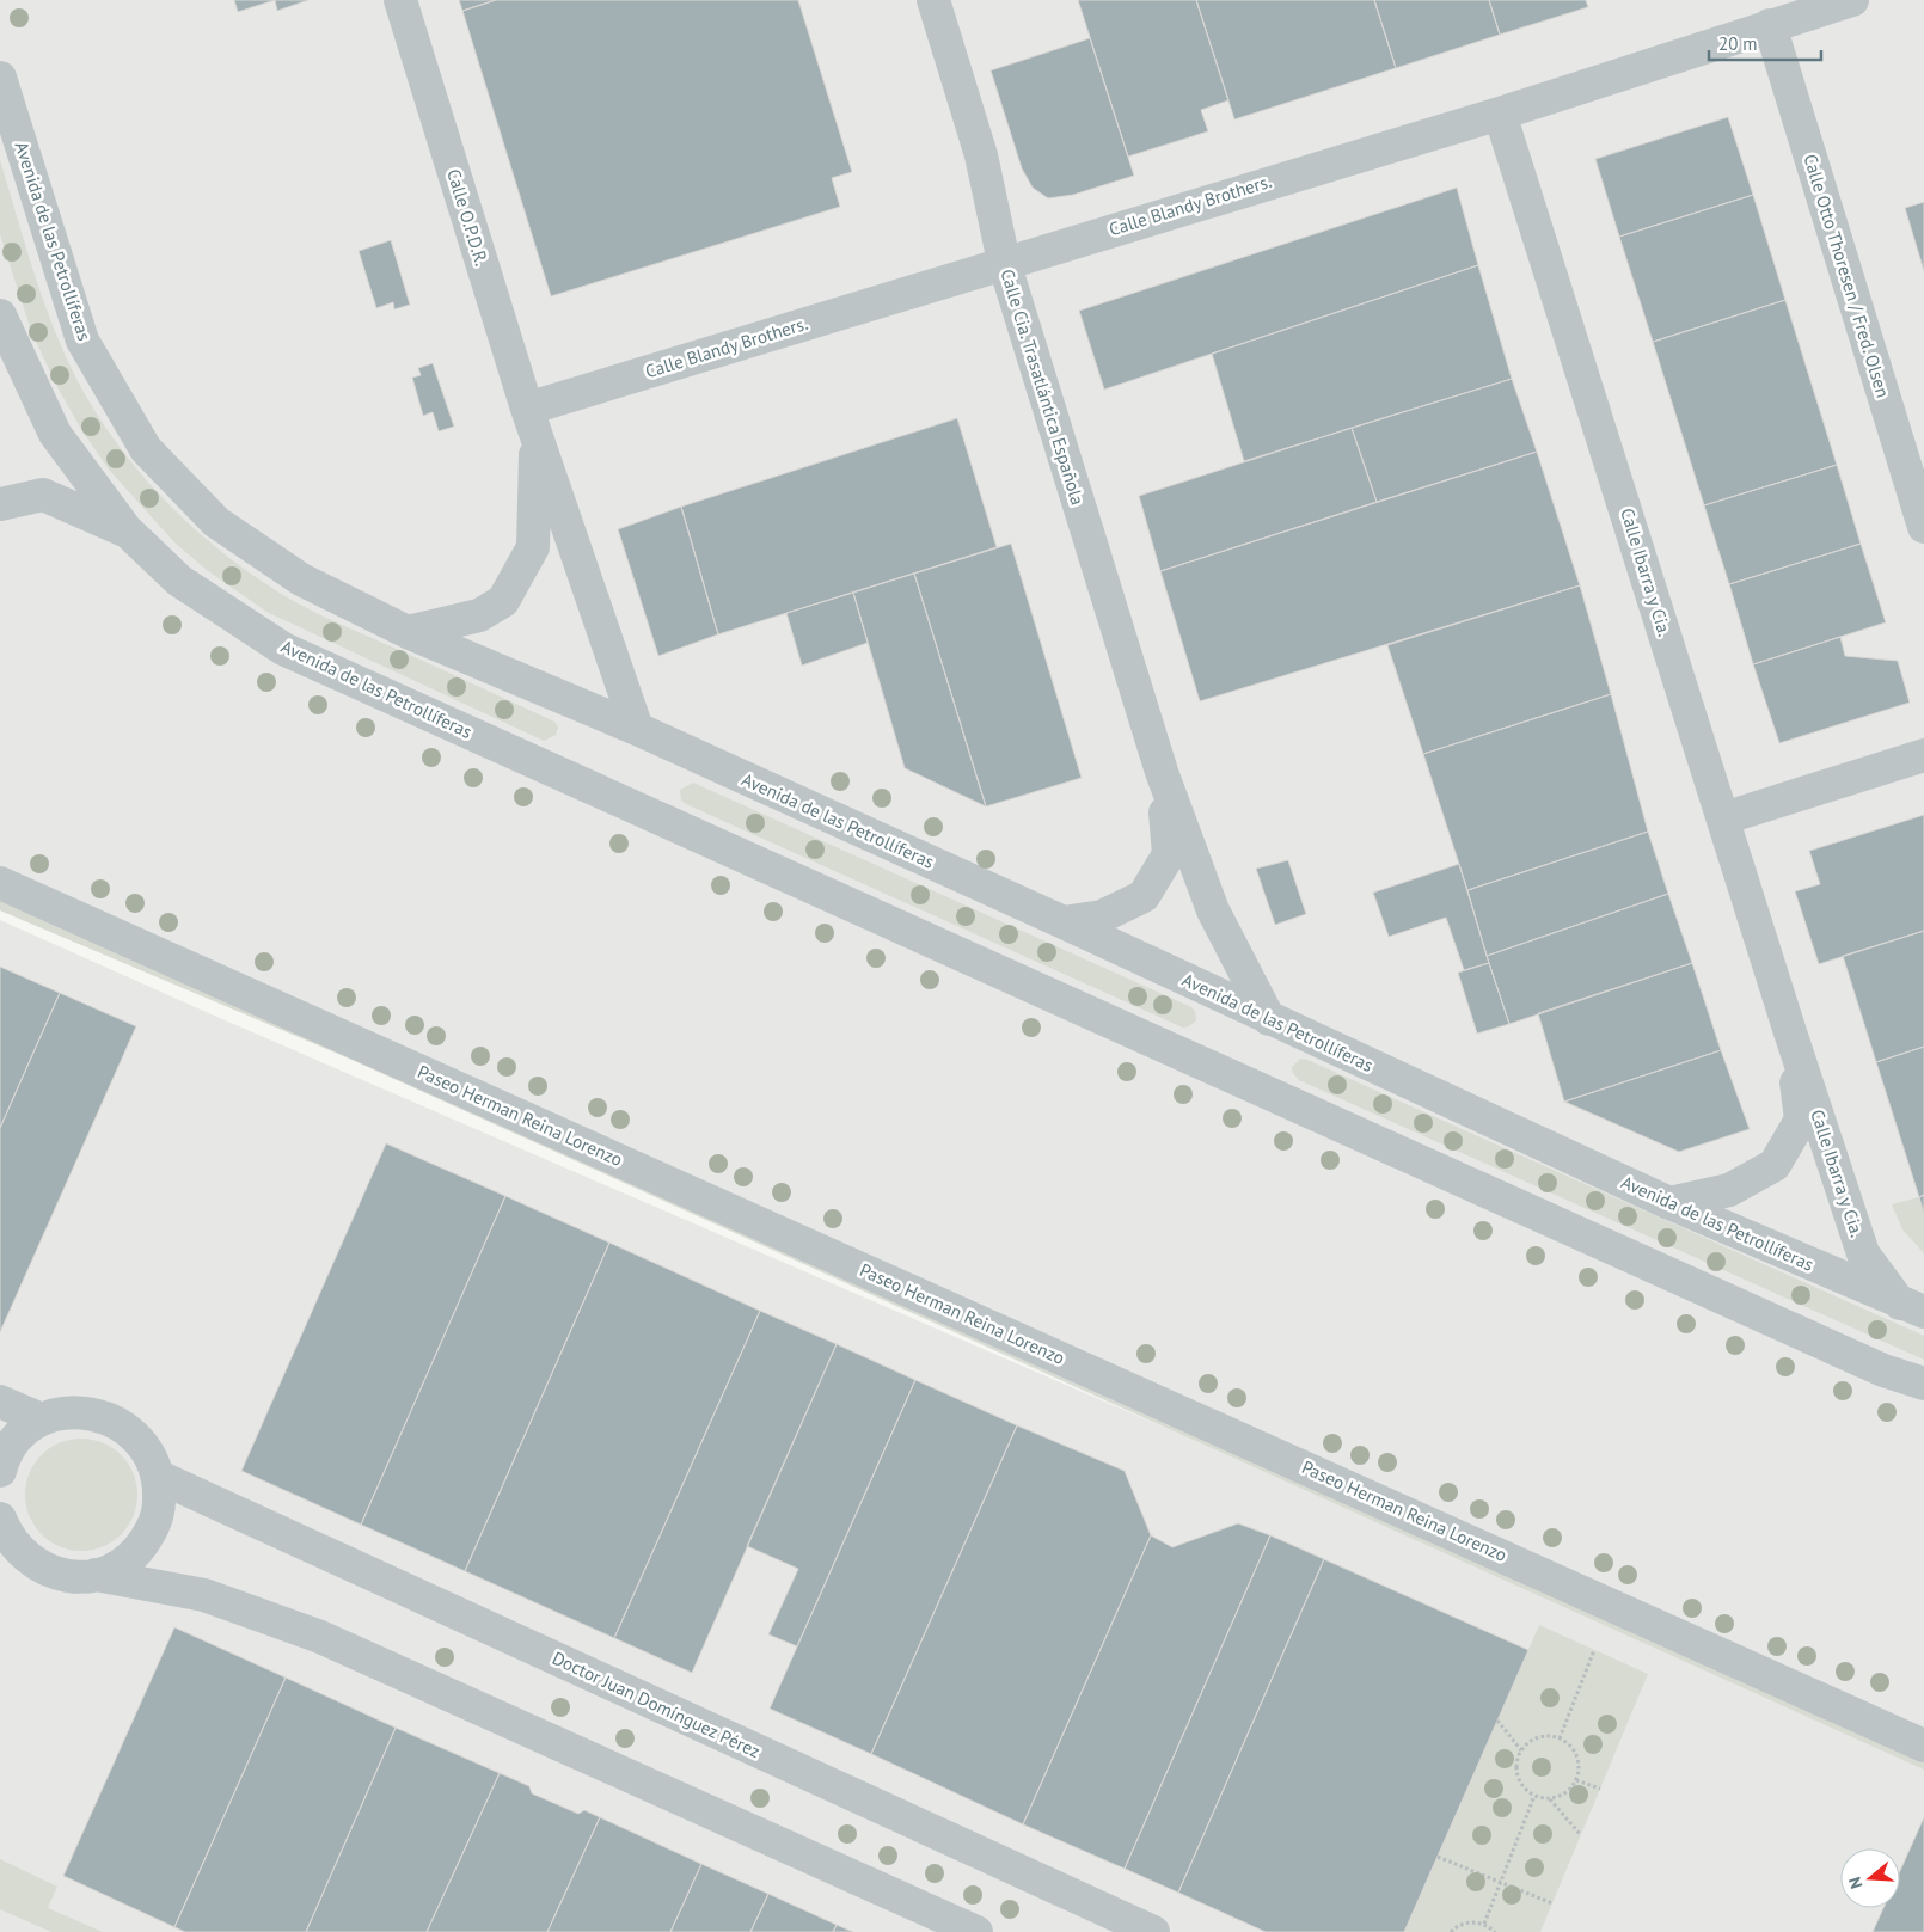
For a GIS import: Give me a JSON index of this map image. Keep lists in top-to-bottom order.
{
  "streets": {
    "street": [
      "Calle Blandy Brothers.",
      "Calle O.P.D.R.",
      "Avenida de las Petrollíferas",
      "Calle Otto Thoresen / Fred. Olsen",
      "Calle Cia. Trasatlántica Española",
      "Calle Ibarra y Cia.",
      "Paseo Herman Reina Lorenzo",
      "Doctor Juan Domínguez Pérez"
    ]
  },
  "crossings": [
    ["Calle Blandy Brothers.", "Calle O.P.D.R."],
    ["Calle Blandy Brothers.", "Calle Otto Thoresen / Fred. Olsen"],
    ["Calle Blandy Brothers.", "Calle Cia. Trasatlántica Española"],
    ["Calle Blandy Brothers.", "Calle Ibarra y Cia."],
    ["Calle O.P.D.R.", "Avenida de las Petrollíferas"],
    ["Avenida de las Petrollíferas", "Calle Cia. Trasatlántica Española"],
    ["Avenida de las Petrollíferas", "Calle Ibarra y Cia."]
  ],
  "scale_bar": "20 m",
  "north": "left"
}
